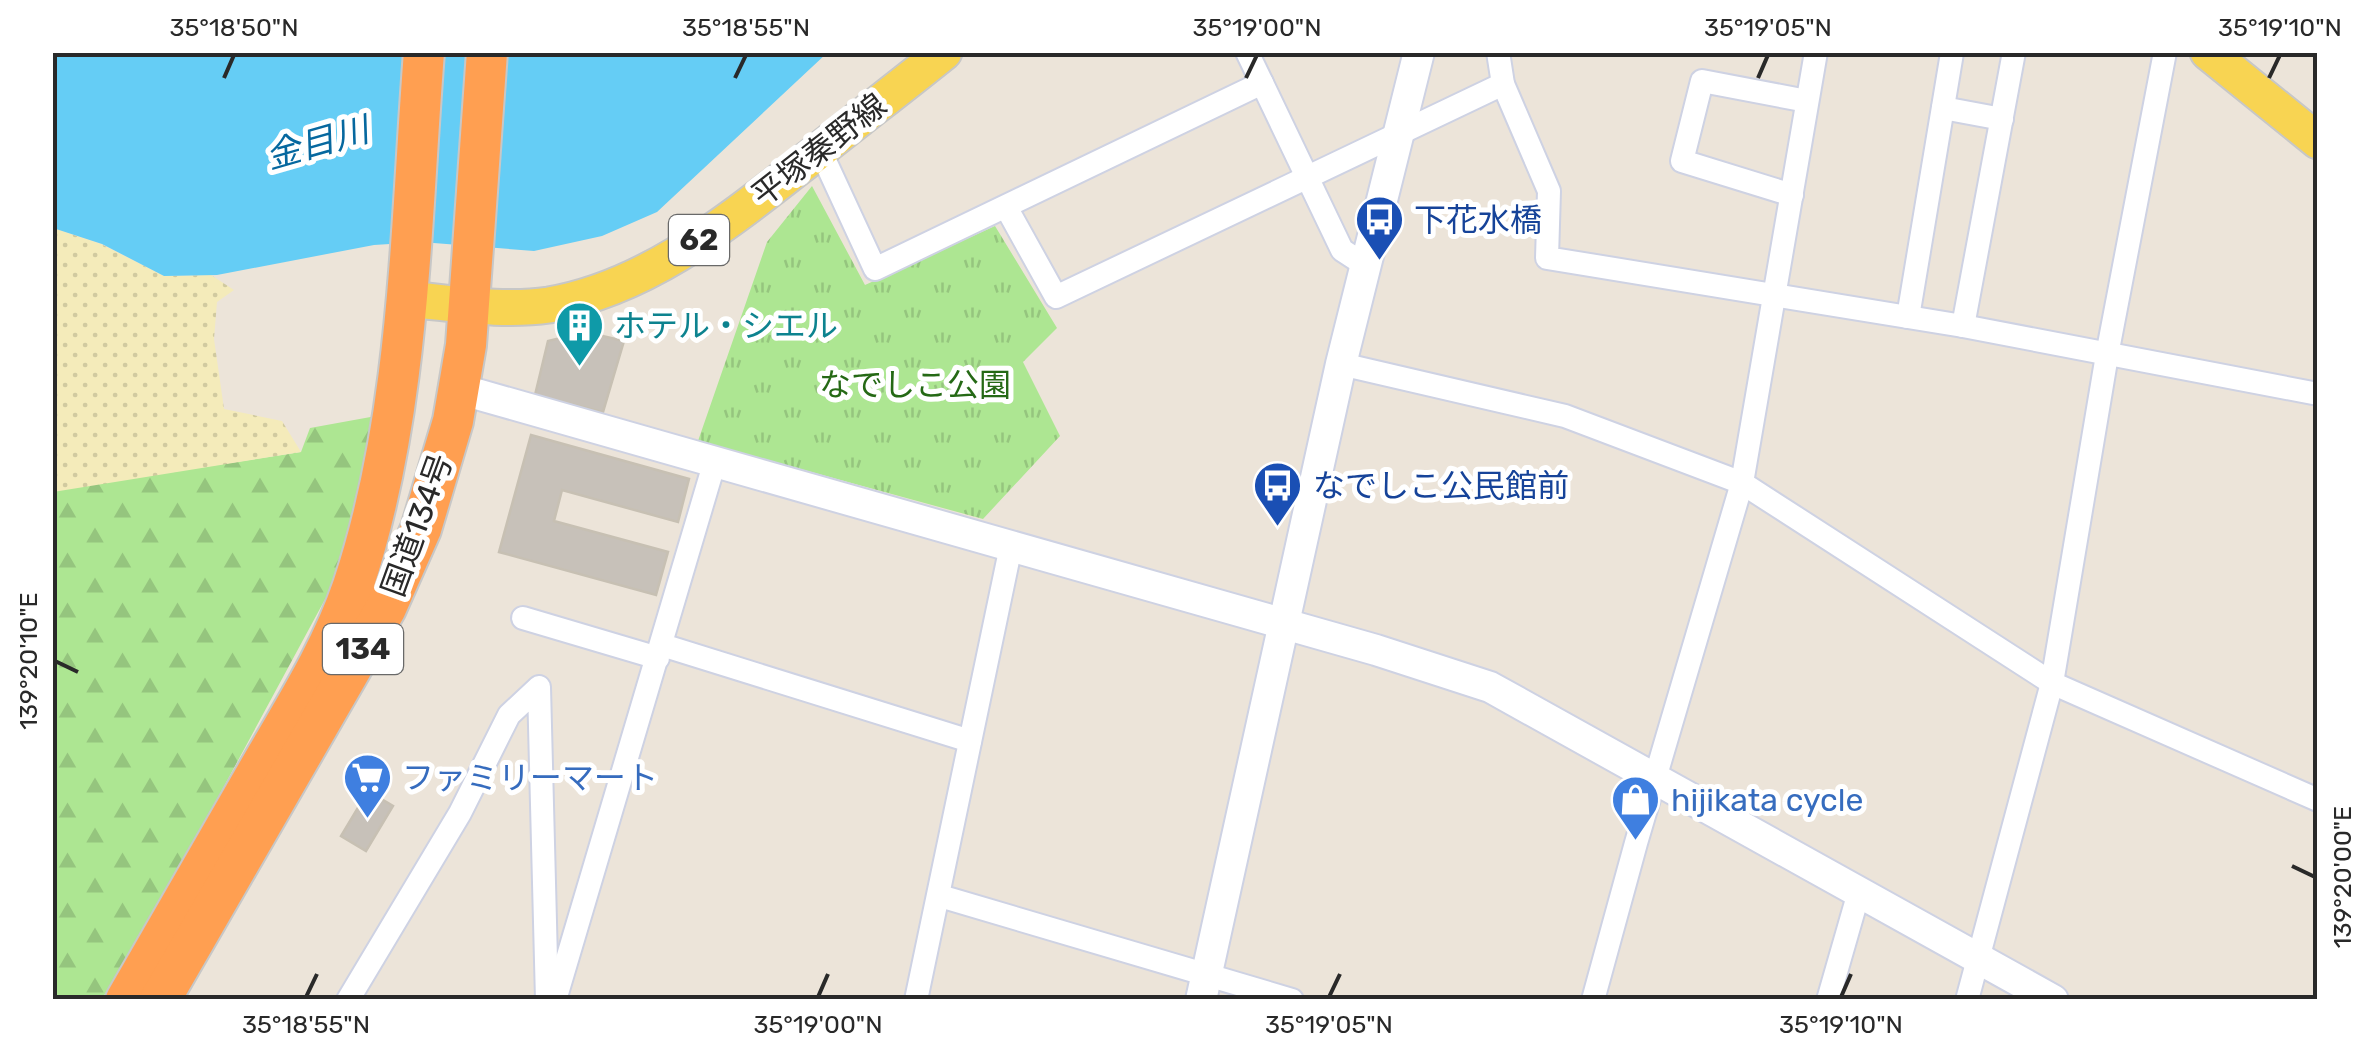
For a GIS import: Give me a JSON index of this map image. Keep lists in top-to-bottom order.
{
  "streets": {
    "highway": ["国道134号", "134"],
    "main road": ["平塚秦野線", "62"]
  },
  "crossings": [
    ["平塚秦野線", "国道134号"]
  ],
  "water": ["金目川"],
  "parks": ["なでしこ公園"],
  "places": {
    "bus stop": ["下花水橋", "なでしこ公民館前"],
    "building": ["ホテル・シエル"],
    "supermarket": ["ファミリーマート"],
    "shop": ["hijikata cycle"]
  },
  "coordinates": [
    "35°18'50\"N",
    "35°18'55\"N",
    "35°19'00\"N",
    "35°19'05\"N",
    "35°19'10\"N",
    "139°20'10\"E",
    "139°20'00\"E"
  ]
}
